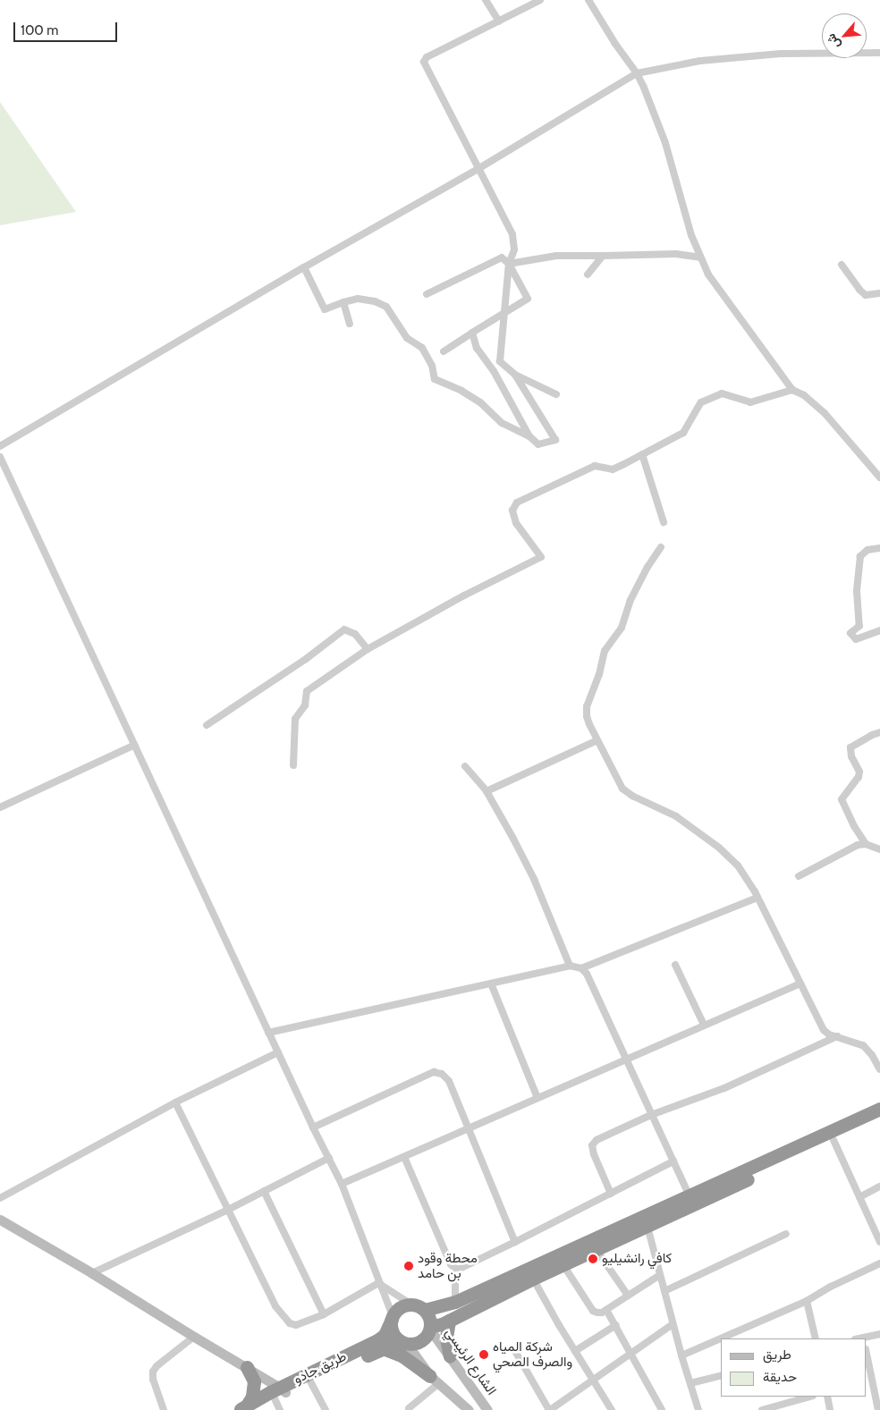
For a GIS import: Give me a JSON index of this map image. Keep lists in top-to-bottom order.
{
  "streets": {
    "highway": ["طريق جادو"],
    "street": ["الشارع الرئيسي"]
  },
  "crossings": [
    ["الشارع الرئيسي", "طريق جادو"]
  ],
  "places": ["كافي رانشيليو", "محطة وقود بن حامد", "شركة المياه والصرف الصحي"],
  "legend": ["طريق", "حديقة"],
  "scale_bar": "100 m",
  "north": "bottom left"
}
